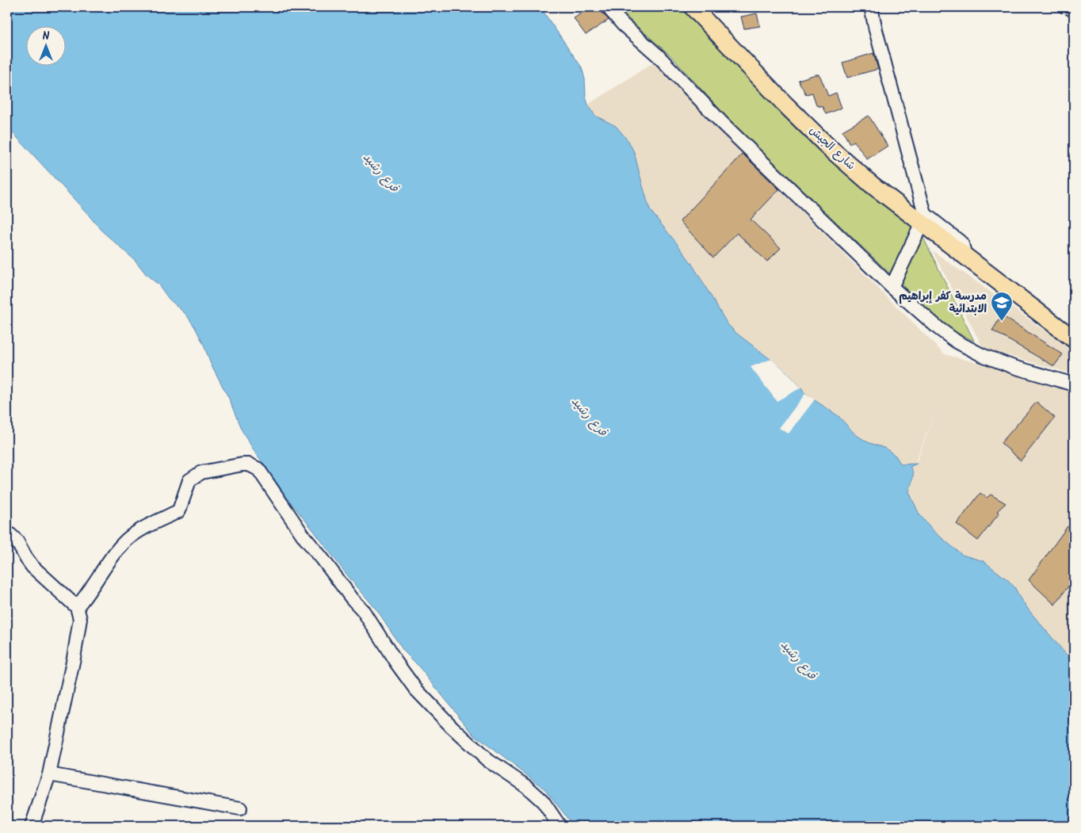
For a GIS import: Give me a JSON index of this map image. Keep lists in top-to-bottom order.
{
  "streets": {
    "main road": ["شارع الجيش"]
  },
  "water": ["فرع رشيد"],
  "places": {
    "school or university": ["مدرسة كفر إبراهيم الابتدائية"]
  },
  "north": "top"
}
